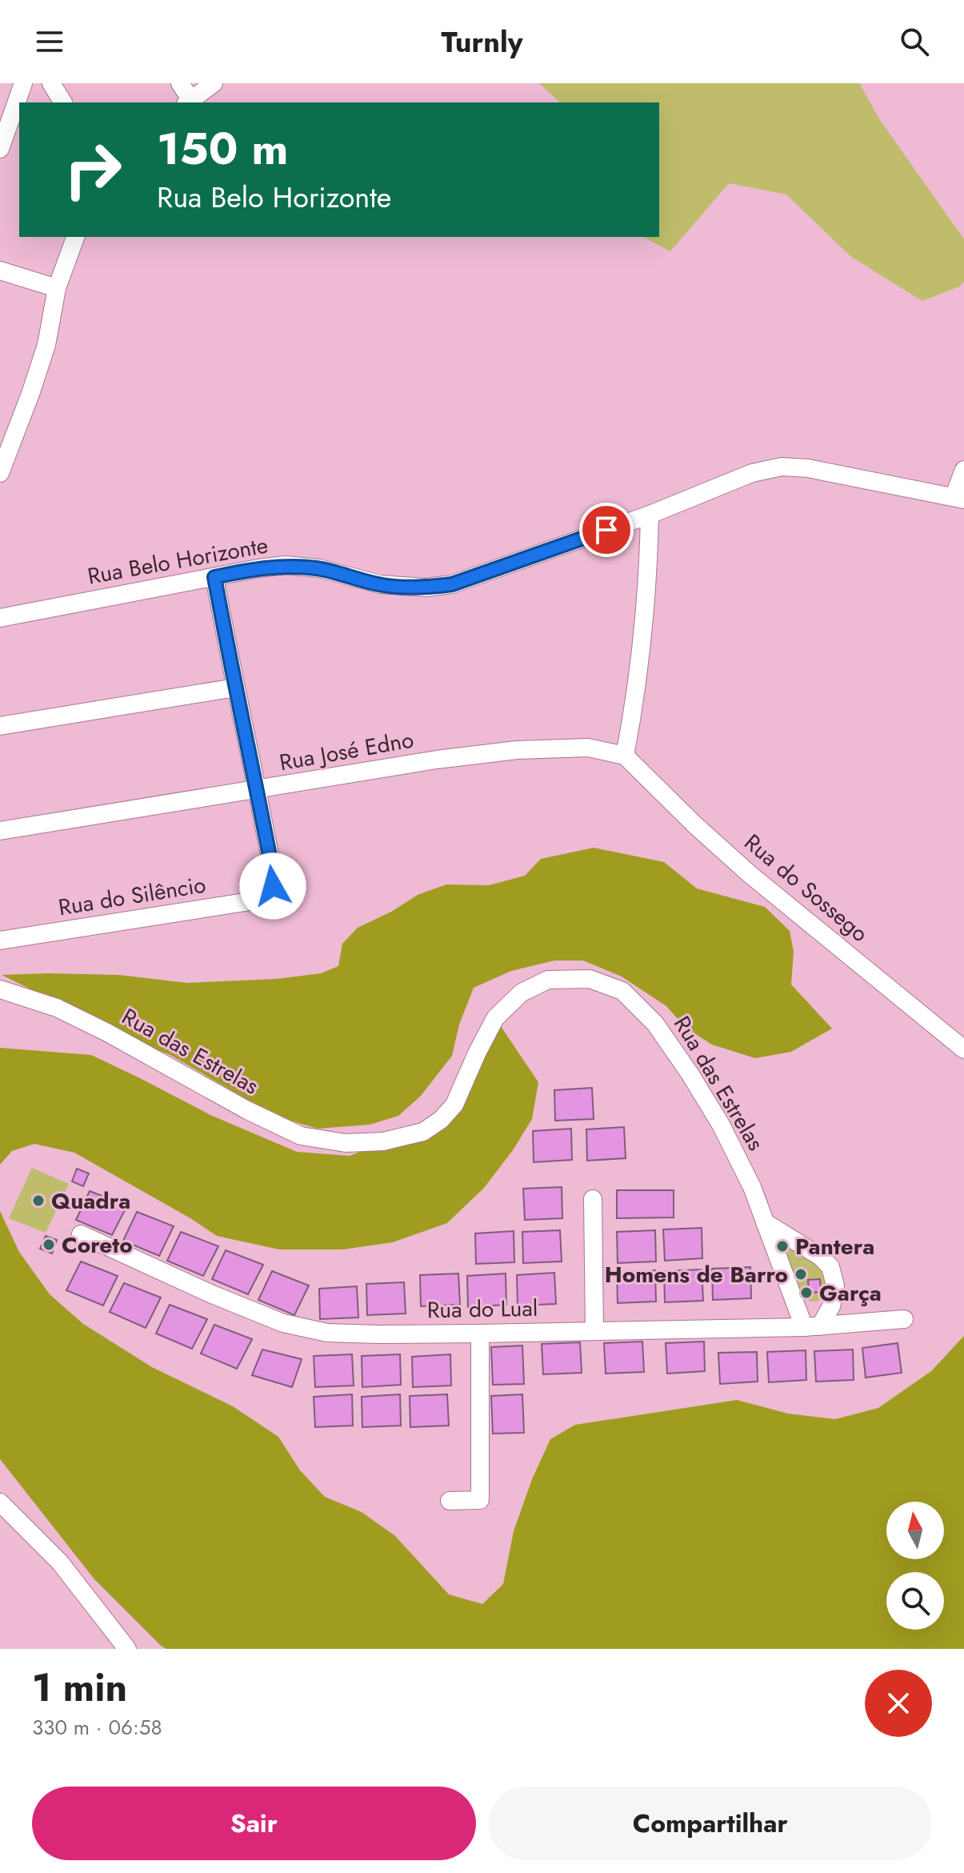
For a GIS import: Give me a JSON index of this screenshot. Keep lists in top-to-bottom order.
{
  "streets": {
    "street": [
      "Rua Belo Horizonte",
      "Rua José Edno",
      "Rua do Sossego",
      "Rua do Silêncio",
      "Rua das Estrelas",
      "Rua do Lual"
    ]
  },
  "crossings": [
    ["Rua José Edno", "Rua do Sossego"],
    ["Rua José Edno", "Rua do Silêncio"],
    ["Rua das Estrelas", "Rua do Lual"]
  ],
  "places": [
    "Quadra",
    "Coreto",
    "Pantera",
    "Homens de Barro",
    "Garça"
  ],
  "north": "top",
  "page": {
    "header": "Turnly",
    "turn": ["150 m", "Rua Belo Horizonte"],
    "heading": ["1 min", "330 m · 06:58"],
    "buttons": ["Sair", "Compartilhar"]
  }
}
